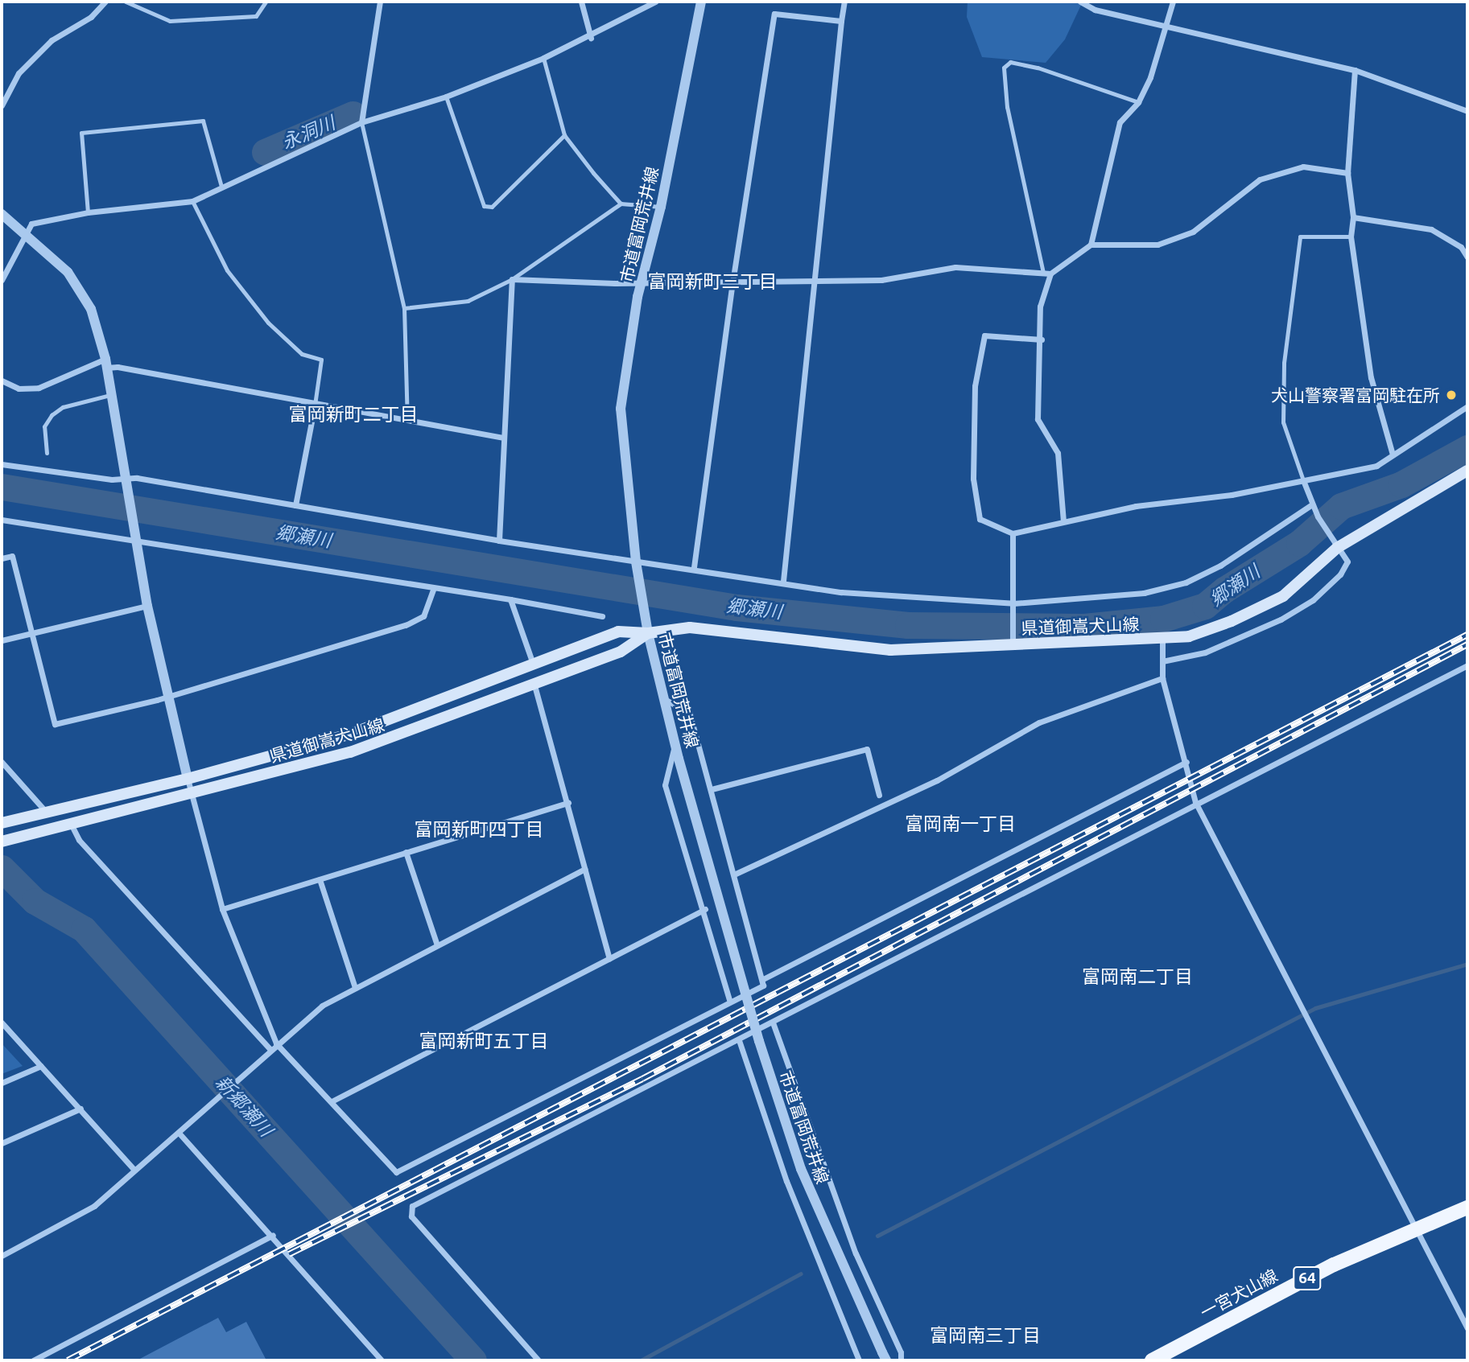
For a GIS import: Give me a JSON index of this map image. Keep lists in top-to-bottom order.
{
  "streets": {
    "main road": ["県道御嵩犬山線", "64", "一宮犬山線"],
    "street": ["市道富岡荒井線"]
  },
  "crossings": [
    ["市道富岡荒井線", "県道御嵩犬山線"]
  ],
  "districts": [
    "富岡新町三丁目",
    "富岡新町二丁目",
    "富岡南一丁目",
    "富岡新町四丁目",
    "富岡南二丁目",
    "富岡新町五丁目",
    "富岡南三丁目"
  ],
  "water": ["永洞川", "郷瀬川", "新郷瀬川"],
  "places": ["犬山警察署富岡駐在所"]
}
